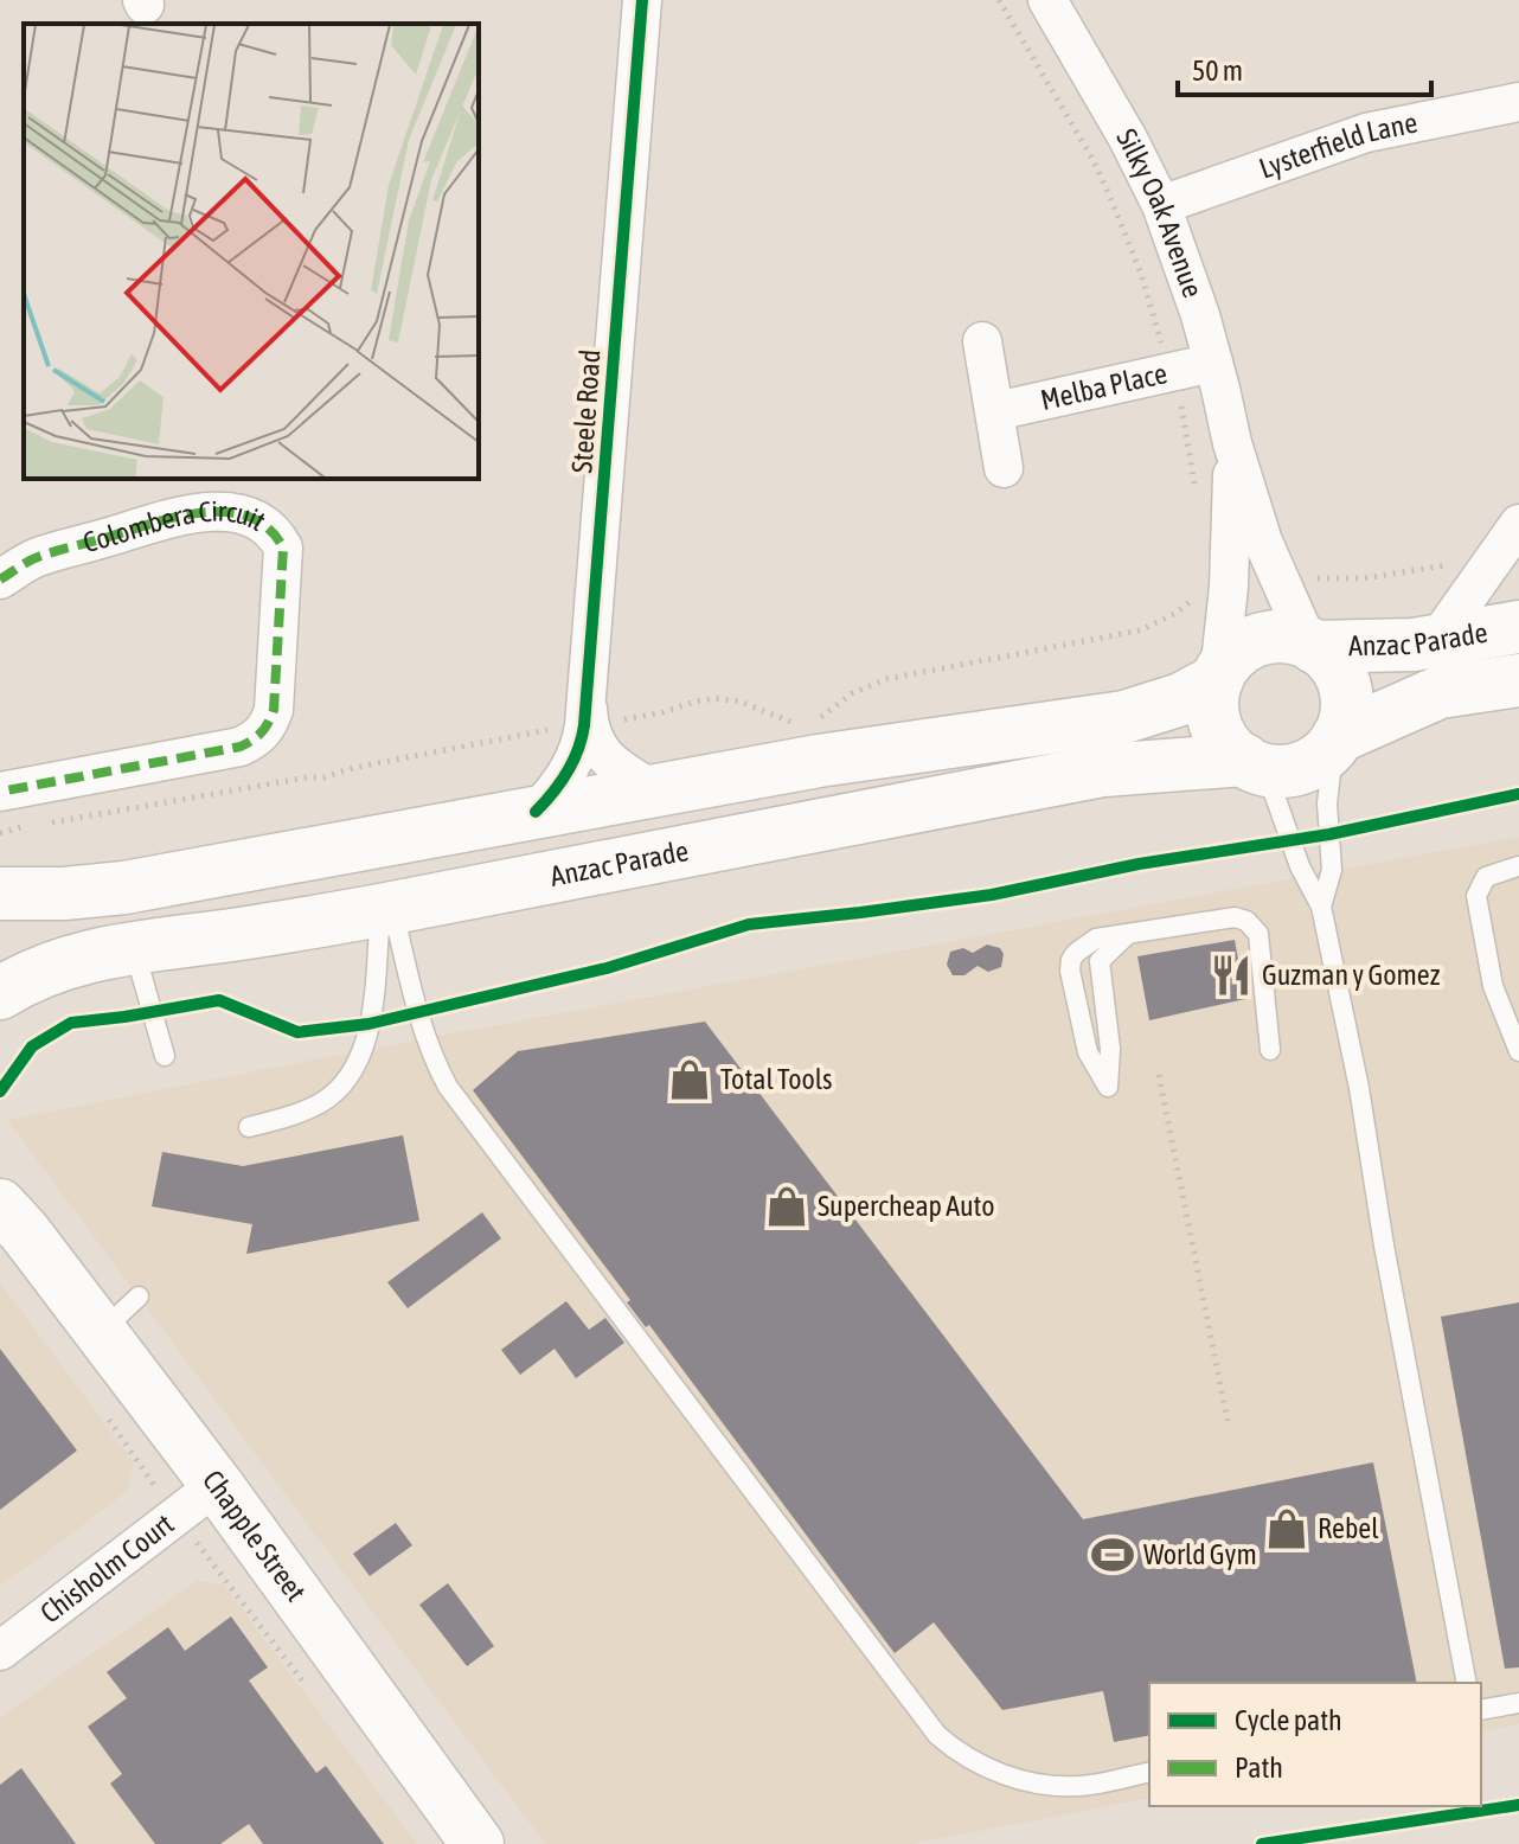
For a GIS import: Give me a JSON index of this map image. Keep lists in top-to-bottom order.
{
  "streets": {
    "main road": ["Anzac Parade", "Chapple Street"],
    "street": [
      "Lysterfield Lane",
      "Silky Oak Avenue",
      "Melba Place",
      "Steele Road",
      "Colombera Circuit",
      "Chisholm Court"
    ]
  },
  "crossings": [
    ["Lysterfield Lane", "Silky Oak Avenue"],
    ["Silky Oak Avenue", "Melba Place"],
    ["Silky Oak Avenue", "Anzac Parade"],
    ["Chapple Street", "Chisholm Court"]
  ],
  "places": {
    "restaurant": ["Guzman y Gomez"],
    "shop": ["Total Tools", "Supercheap Auto", "Rebel"],
    "sports": ["World Gym"]
  },
  "legend": ["Cycle path", "Path"],
  "scale_bar": "50 m"
}
